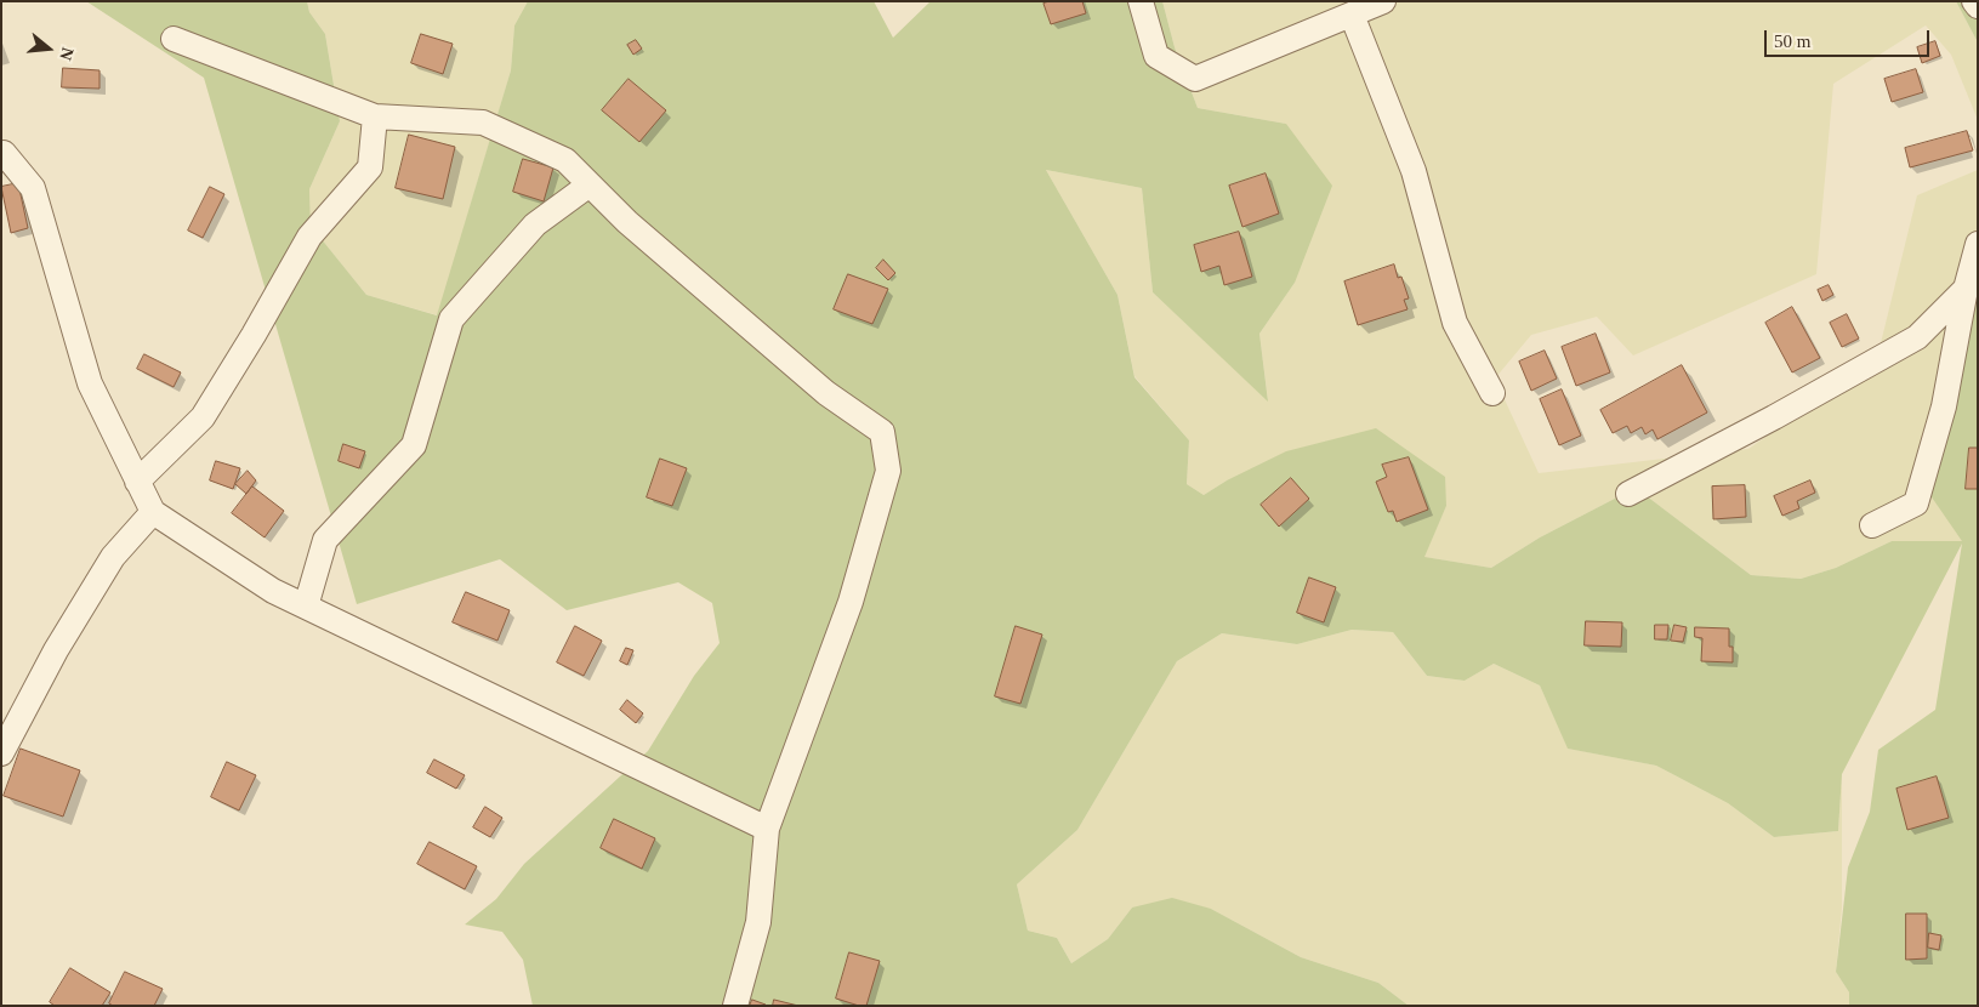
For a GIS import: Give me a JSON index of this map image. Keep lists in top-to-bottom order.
{
  "scale_bar": "50 m",
  "north": "right"
}
